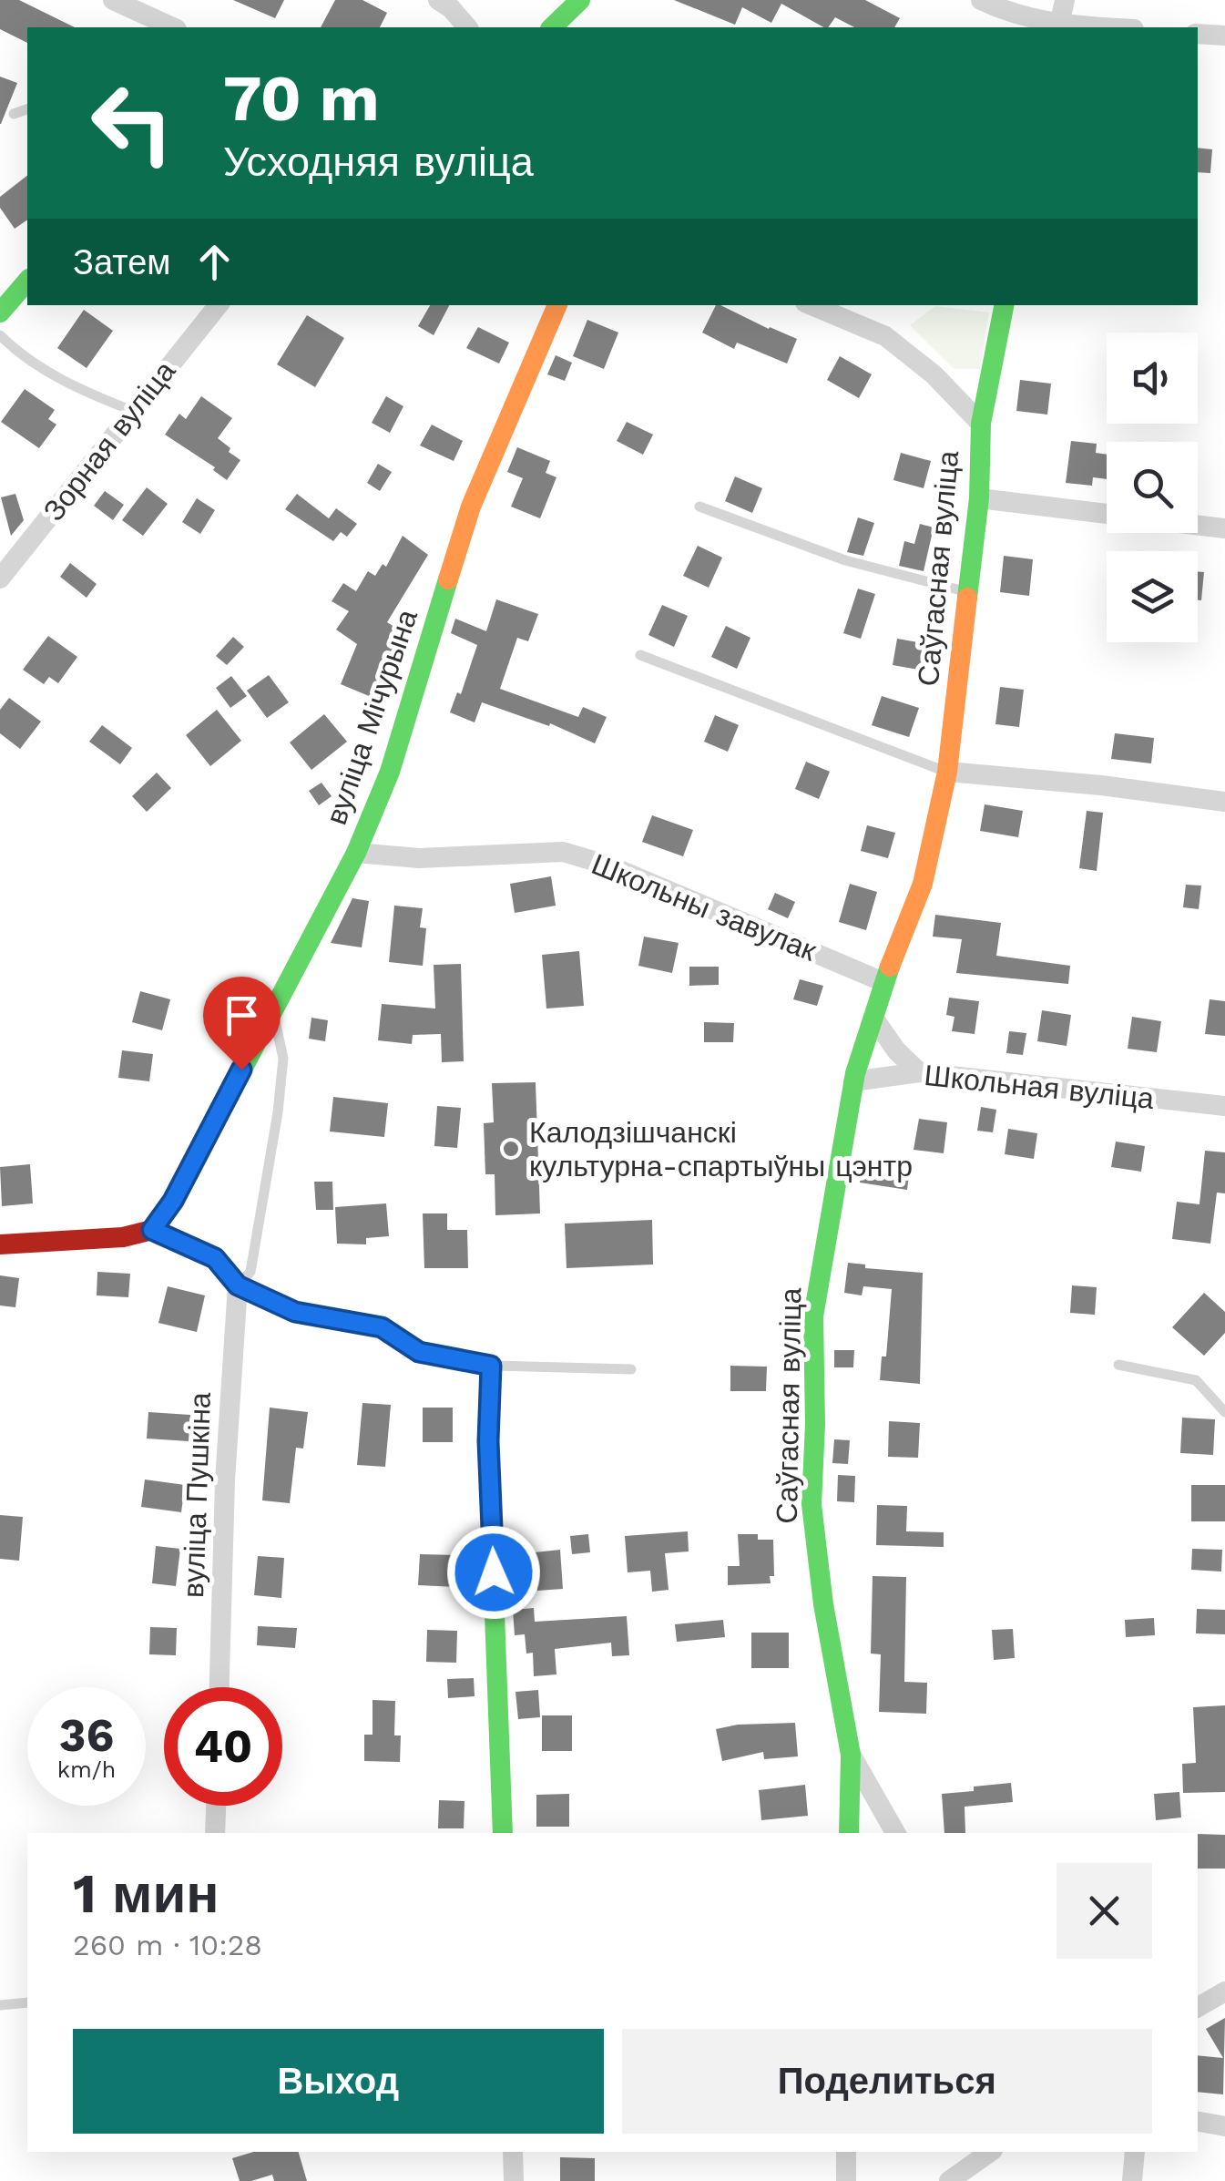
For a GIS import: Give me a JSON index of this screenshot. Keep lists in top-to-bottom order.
{
  "streets": {
    "street": [
      "Зорная вуліца",
      "Саўгасная вуліца",
      "вуліца Мічурына",
      "Школьны завулак",
      "Школьная вуліца",
      "вуліца Пушкіна"
    ]
  },
  "crossings": [
    ["Саўгасная вуліца", "Школьны завулак"],
    ["Саўгасная вуліца", "Школьная вуліца"],
    ["вуліца Мічурына", "Школьны завулак"]
  ],
  "places": ["Калодзішчанскі культурна-спартыўны цэнтр"],
  "page": {
    "turn": ["70 m", "Усходняя вуліца"],
    "then": "Затем",
    "speed": "36 km/h",
    "limit": "40",
    "heading": ["1 мин", "260 m · 10:28"],
    "buttons": ["Выход", "Поделиться"]
  }
}
